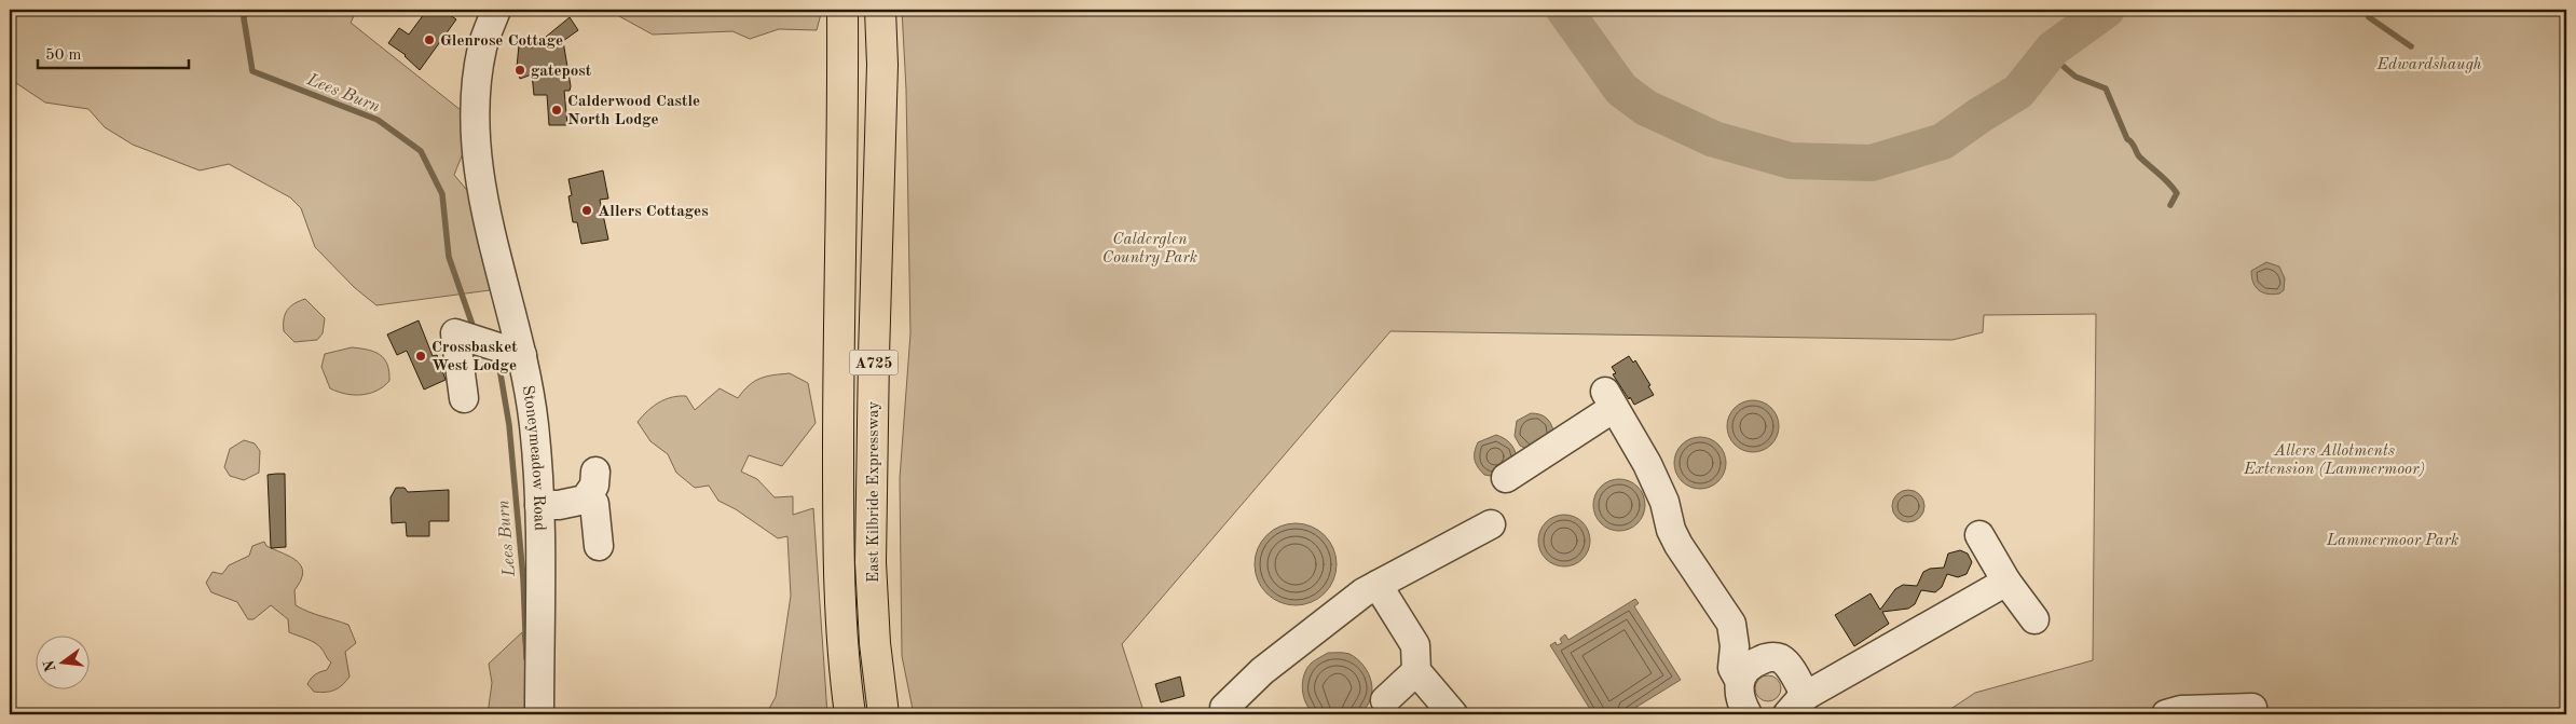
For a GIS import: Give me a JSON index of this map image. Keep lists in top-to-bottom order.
{
  "streets": {
    "highway": ["A725", "East Kilbride Expressway"],
    "street": ["Stoneymeadow Road"]
  },
  "water": ["Lees Burn"],
  "parks": [
    "Edwardshaugh",
    "Calderglen Country Park",
    "Allers Allotments Extension (Lammermoor)",
    "Lammermoor Park"
  ],
  "places": [
    "Glenrose Cottage",
    "gatepost",
    "Calderwood Castle North Lodge",
    "Allers Cottages",
    "Crossbasket West Lodge"
  ],
  "scale_bar": "50 m",
  "north": "left"
}
